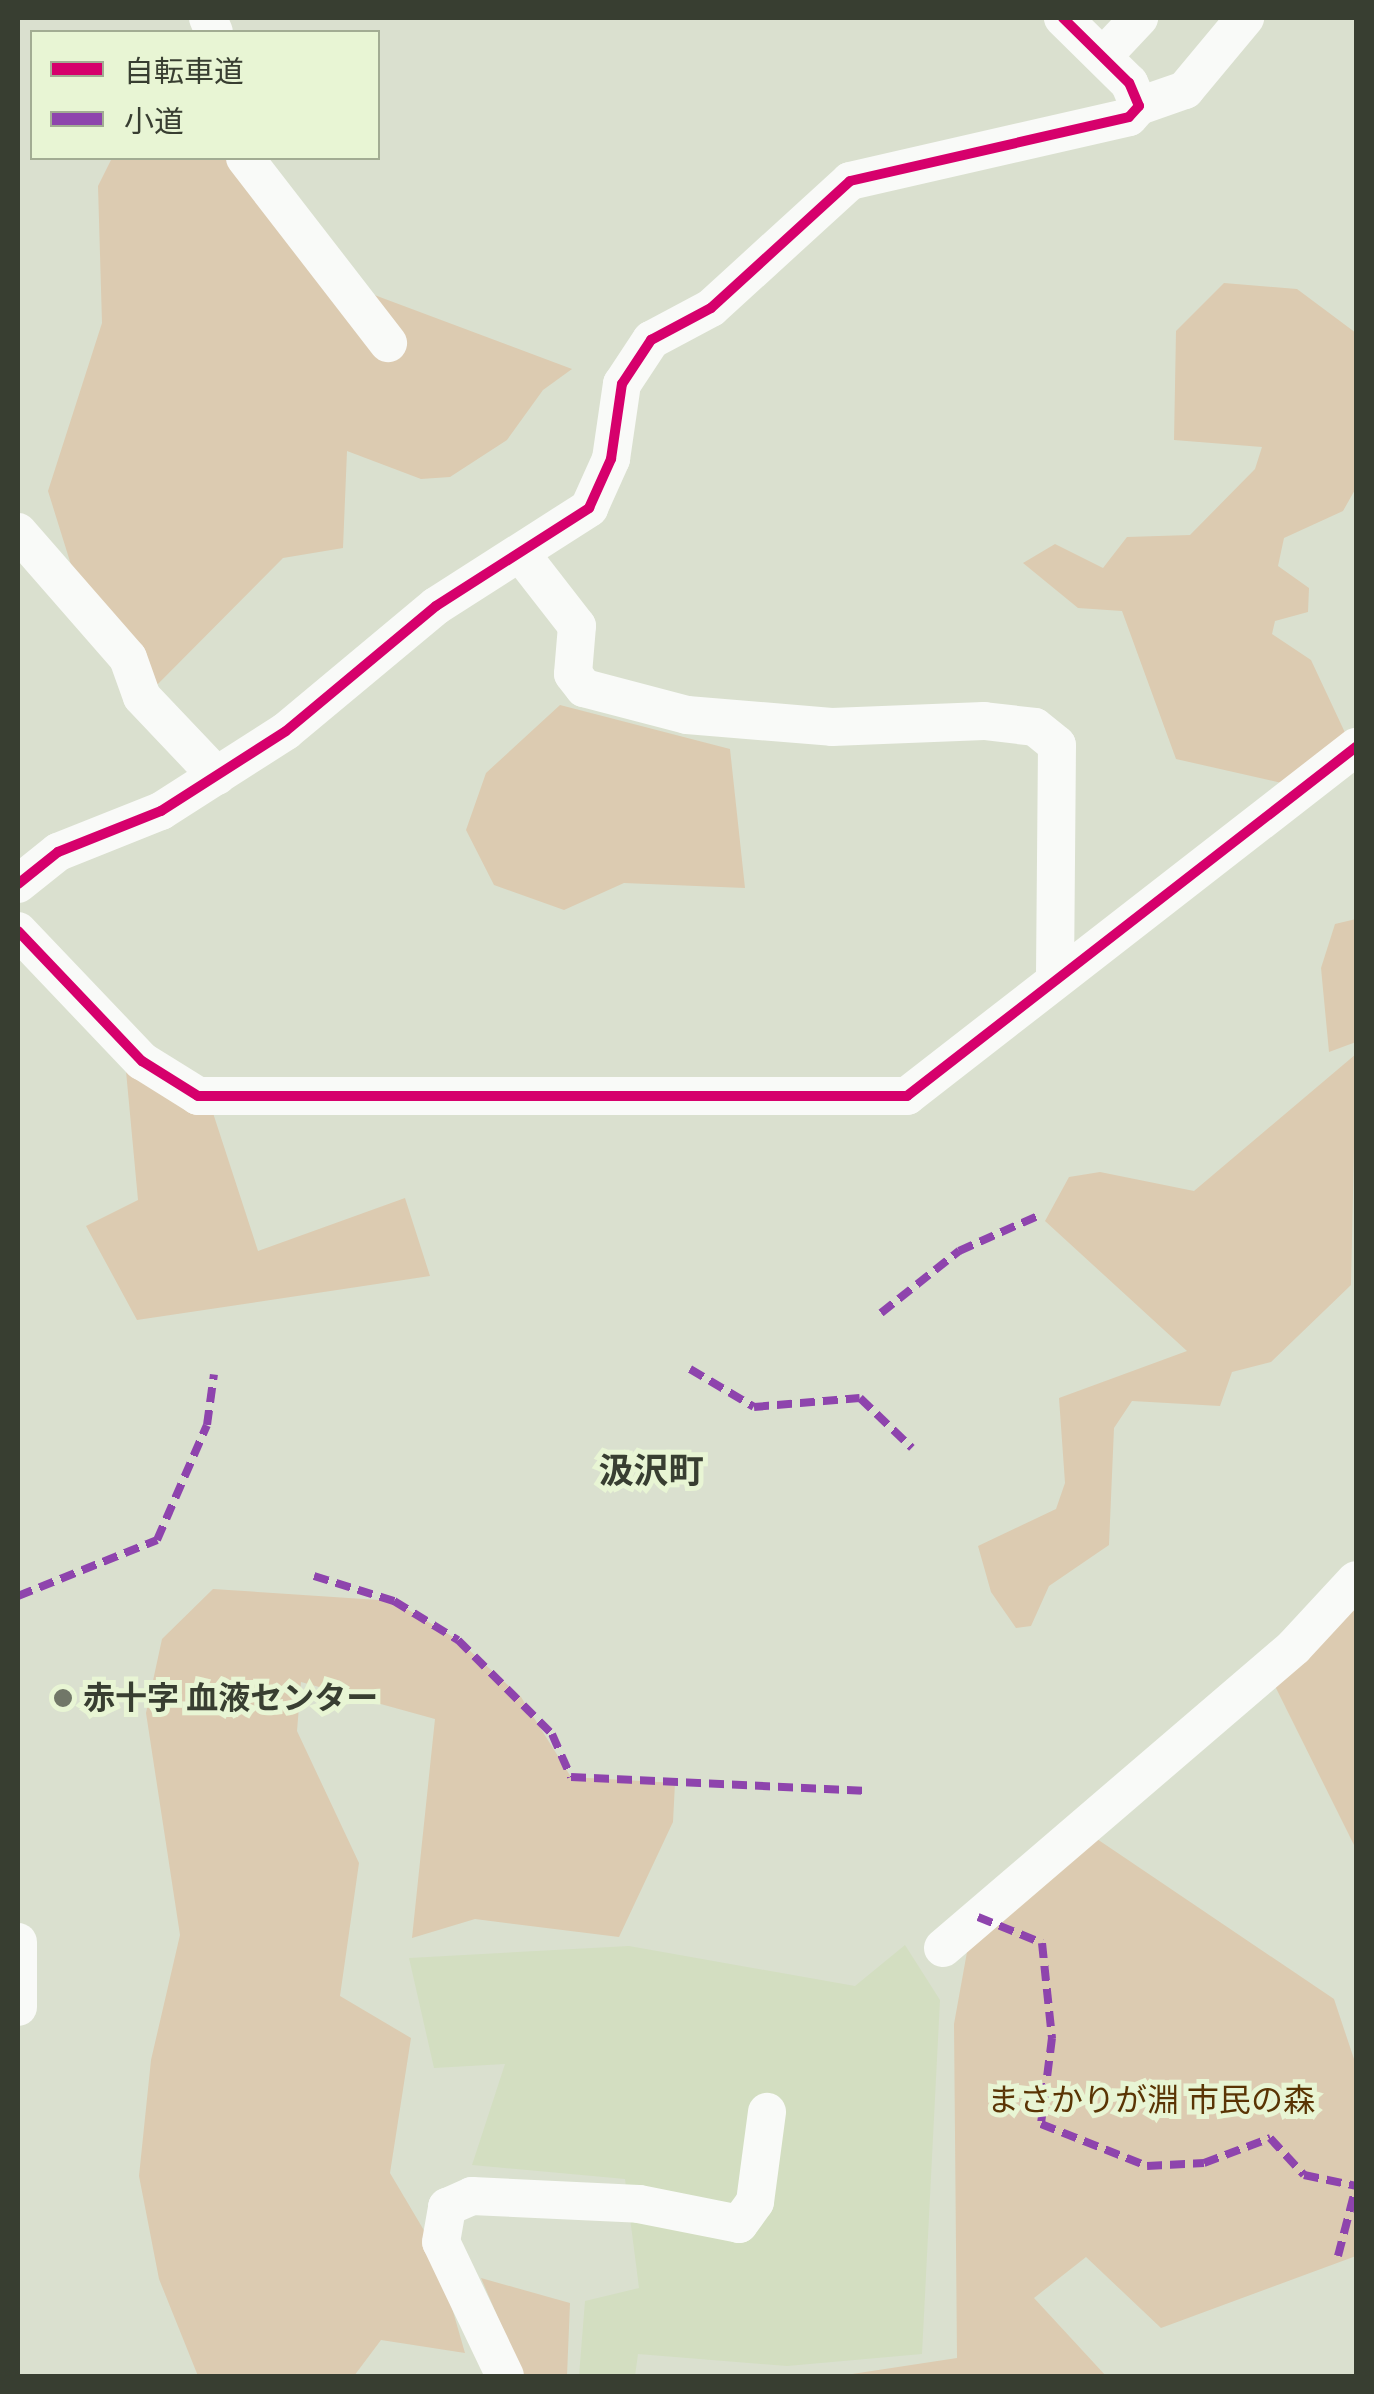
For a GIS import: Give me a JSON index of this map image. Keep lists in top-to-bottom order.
{
  "districts": ["汲沢町"],
  "parks": ["まさかりが淵 市民の森"],
  "places": ["赤十字 血液センター"],
  "legend": ["自転車道", "小道"]
}
